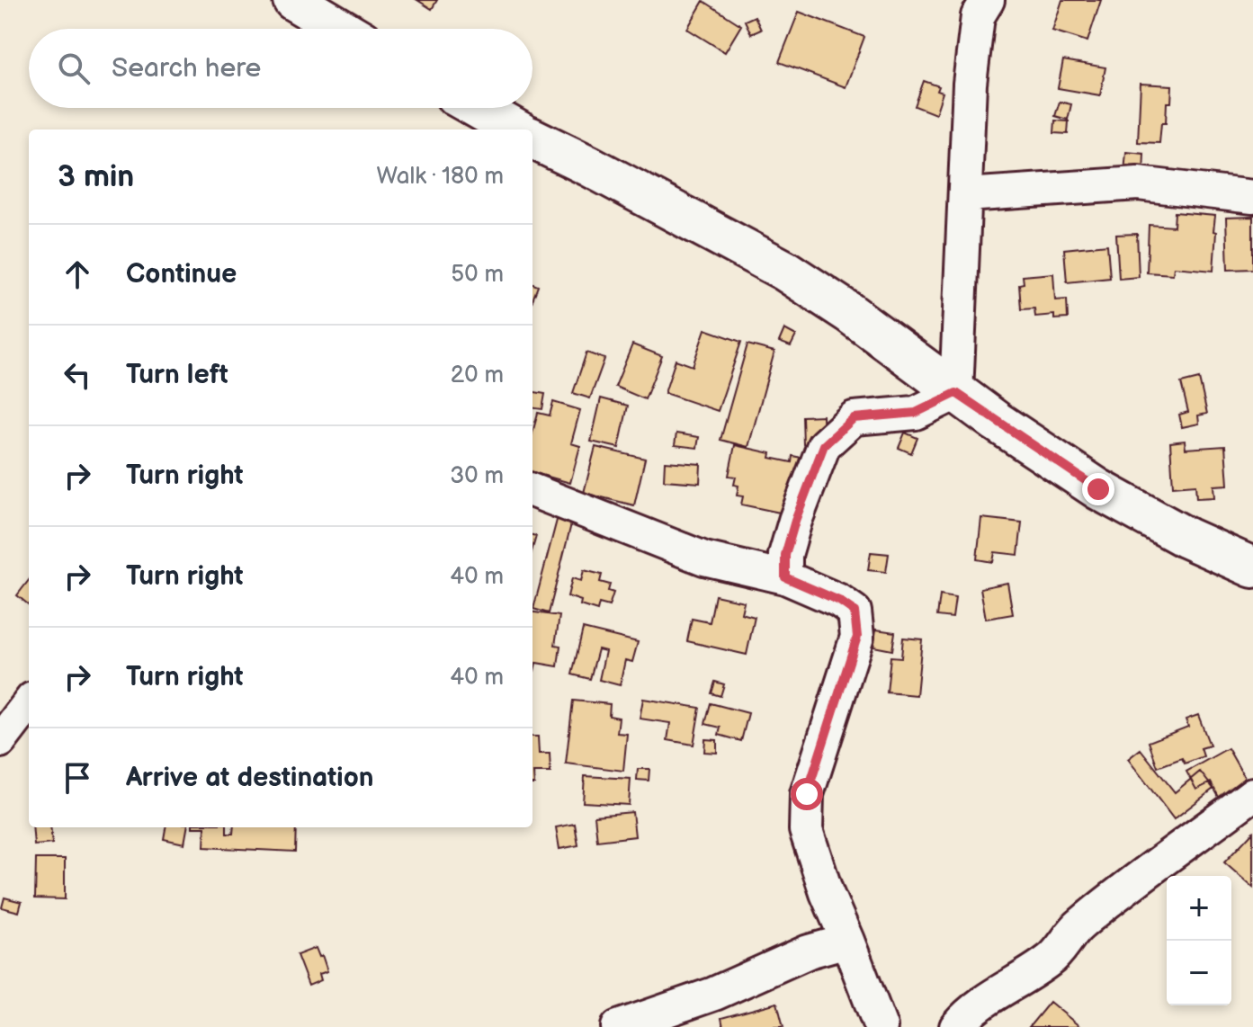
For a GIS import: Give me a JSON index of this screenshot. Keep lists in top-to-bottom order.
{
  "page": {
    "search": "Search here",
    "heading": ["3 min", "Walk · 180 m"],
    "list": [
      ["Continue", "50 m"],
      ["Turn left", "20 m"],
      ["Turn right", "30 m"],
      ["Turn right", "40 m"],
      ["Turn right", "40 m"],
      "Arrive at destination"
    ],
    "map_buttons": ["+", "−"]
  }
}
